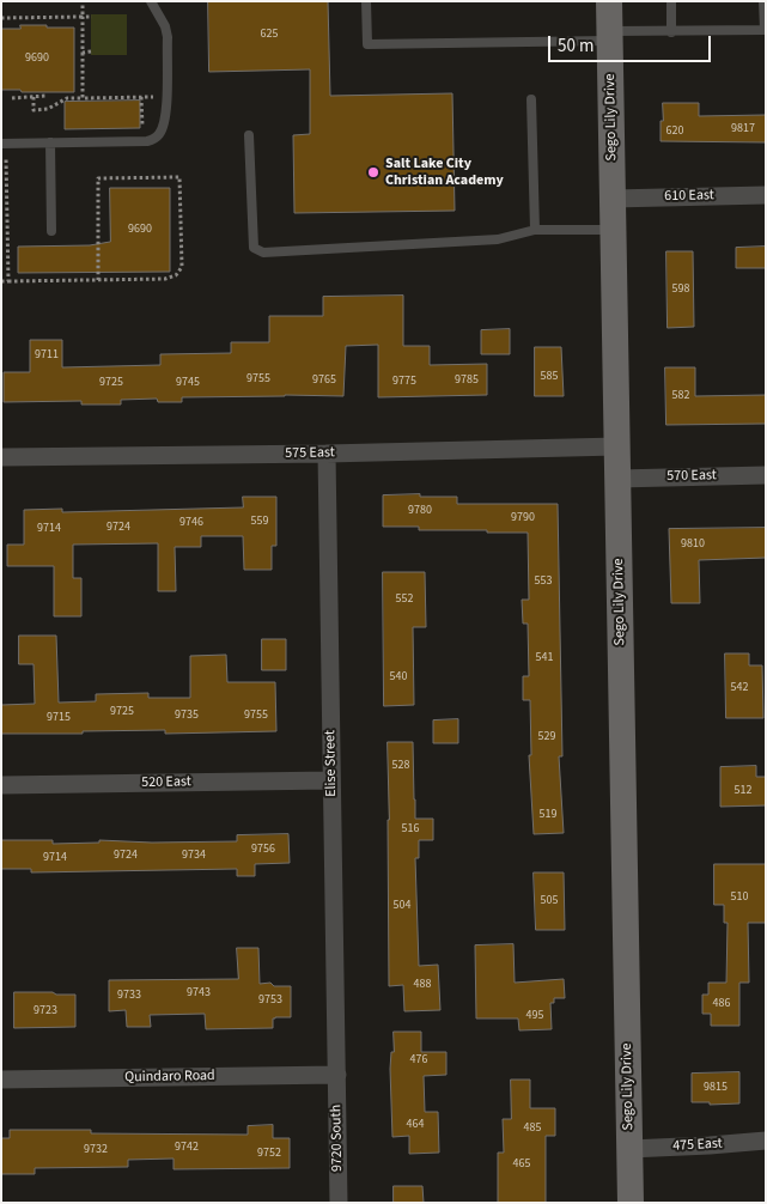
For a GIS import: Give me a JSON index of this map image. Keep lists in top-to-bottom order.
{
  "streets": {
    "main road": ["Sego Lily Drive"],
    "street": [
      "610 East",
      "575 East",
      "570 East",
      "Elise Street",
      "520 East",
      "Quindaro Road",
      "9720 South",
      "475 East"
    ]
  },
  "crossings": [
    ["Sego Lily Drive", "610 East"],
    ["Sego Lily Drive", "575 East"],
    ["Sego Lily Drive", "570 East"],
    ["Sego Lily Drive", "475 East"],
    ["575 East", "Elise Street"],
    ["Elise Street", "520 East"],
    ["Elise Street", "Quindaro Road"],
    ["Elise Street", "9720 South"],
    ["Quindaro Road", "9720 South"]
  ],
  "places": ["Salt Lake City Christian Academy"],
  "house_numbers": [
    "625",
    "9690",
    "9817",
    "620",
    "9690",
    "598",
    "9711",
    "585",
    "9755",
    "9765",
    "9785",
    "9775",
    "9725",
    "9745",
    "582",
    "9780",
    "9790",
    "559",
    "9746",
    "9724",
    "9714",
    "9810",
    "553",
    "552",
    "541",
    "540",
    "542",
    "9725",
    "9735",
    "9755",
    "9715",
    "529",
    "528",
    "512",
    "519",
    "516",
    "9756",
    "9724",
    "9734",
    "9714",
    "510",
    "505",
    "504",
    "488",
    "9743",
    "9733",
    "9753",
    "486",
    "9723",
    "495",
    "476",
    "9815",
    "464",
    "485",
    "9742",
    "9732",
    "9752",
    "465"
  ],
  "scale_bar": "50 m"
}
